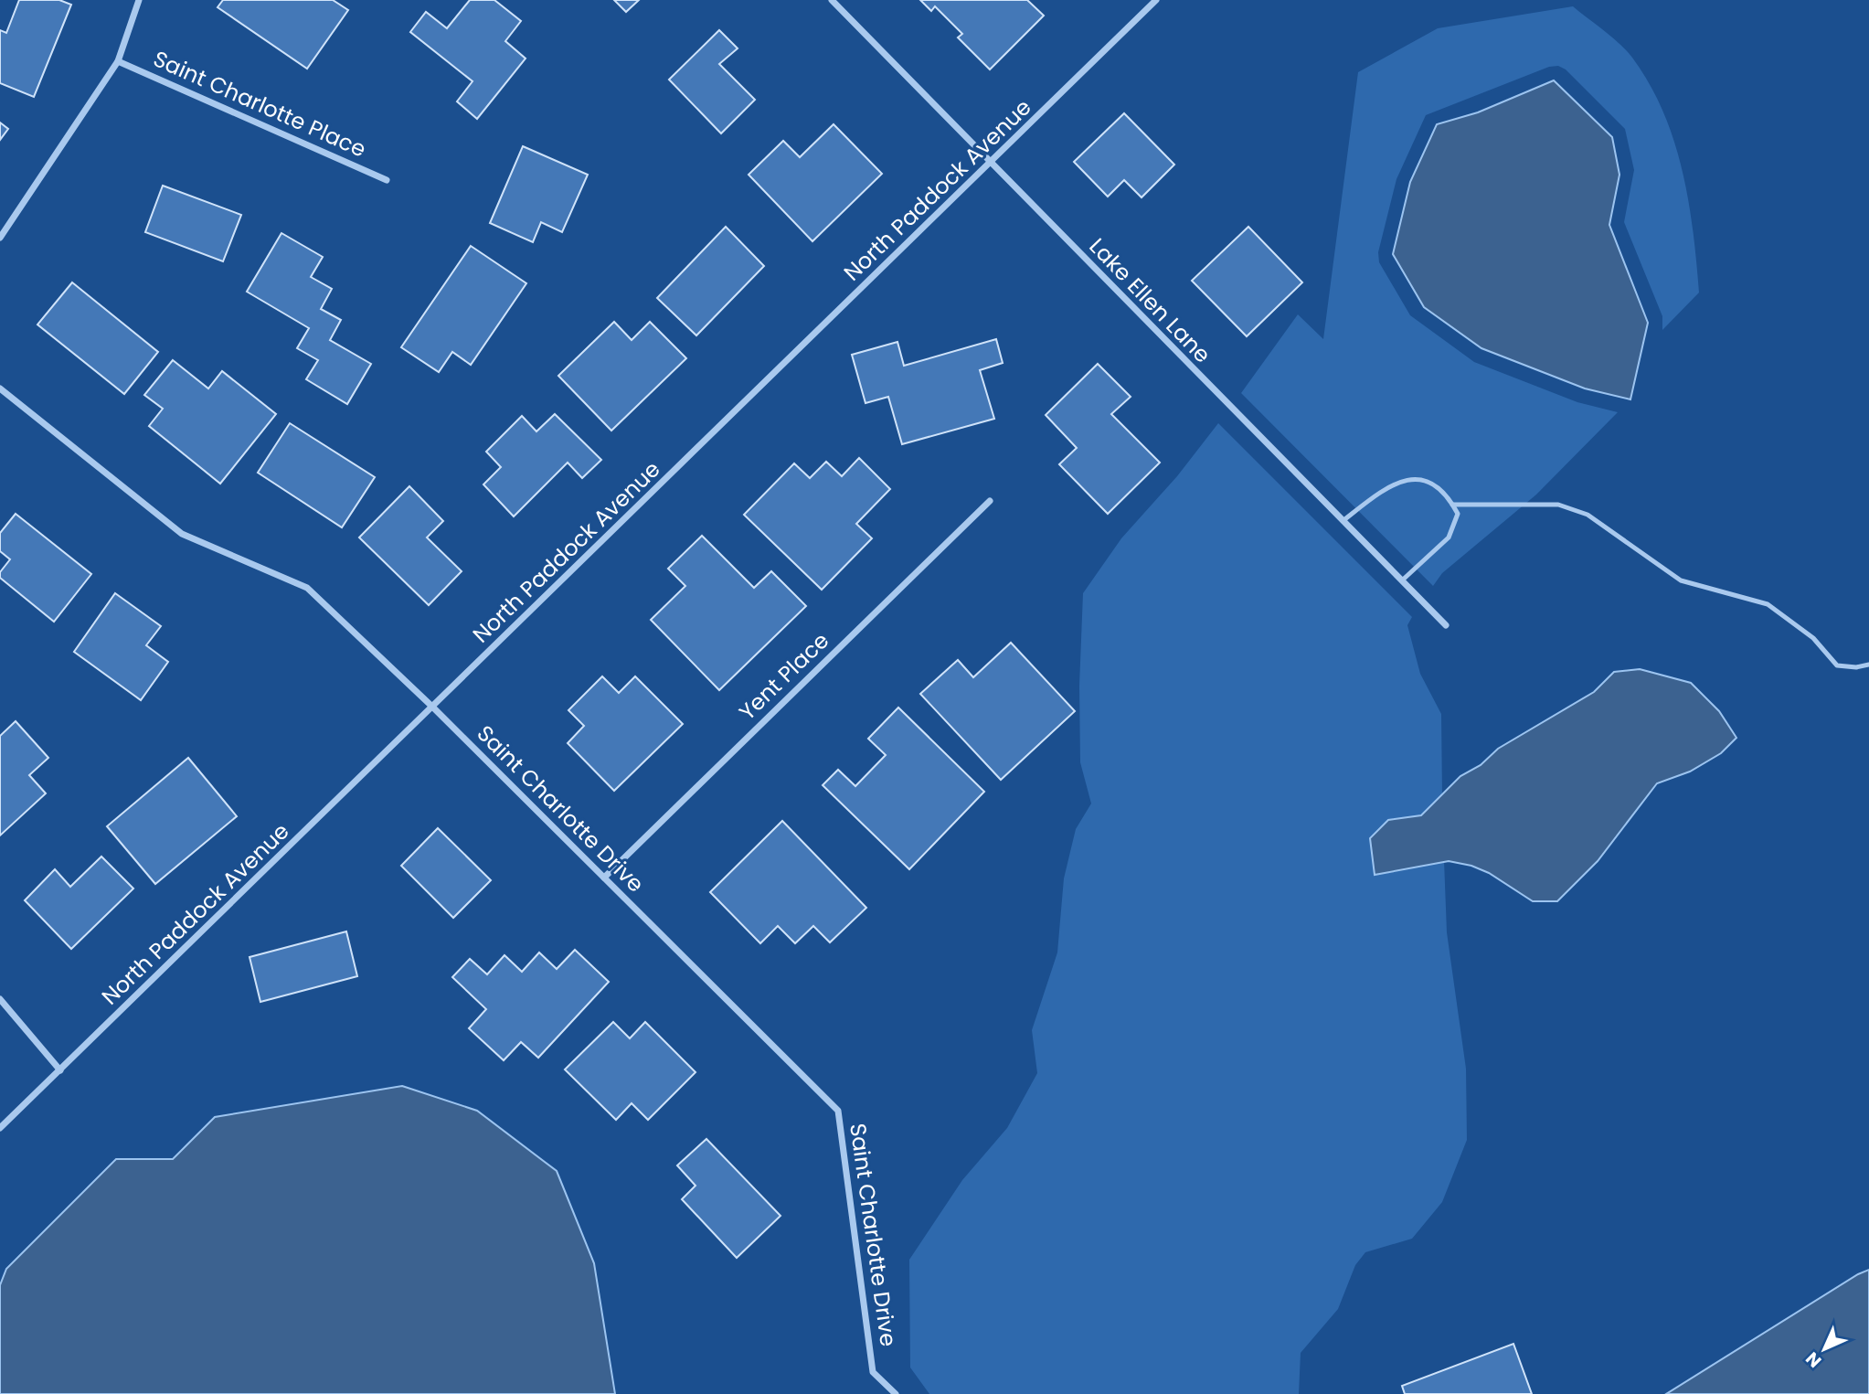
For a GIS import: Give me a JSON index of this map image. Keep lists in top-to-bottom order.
{
  "streets": {
    "street": [
      "Saint Charlotte Place",
      "North Paddock Avenue",
      "Lake Ellen Lane",
      "Yent Place",
      "Saint Charlotte Drive"
    ]
  },
  "crossings": [
    ["North Paddock Avenue", "Lake Ellen Lane"],
    ["North Paddock Avenue", "Saint Charlotte Drive"],
    ["Yent Place", "Saint Charlotte Drive"]
  ],
  "north": "bottom left"
}
